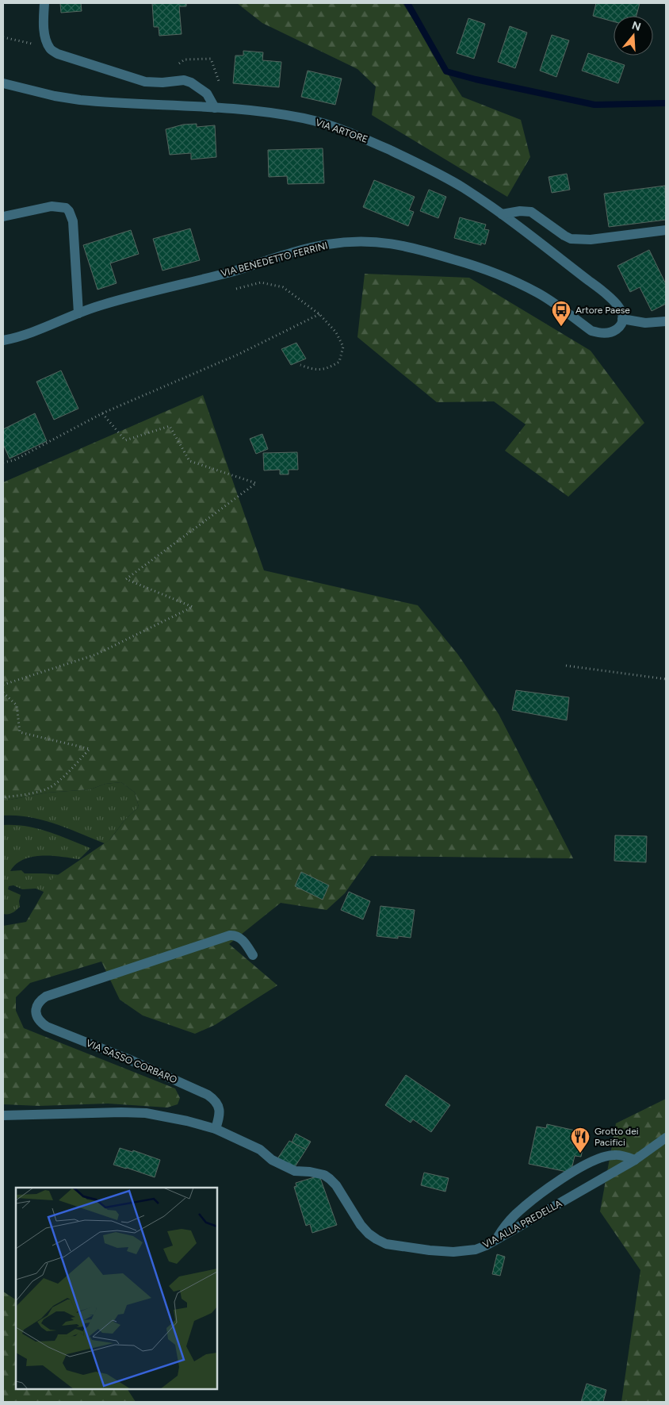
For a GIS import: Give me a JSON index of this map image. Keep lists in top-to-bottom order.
{
  "streets": {
    "street": [
      "VIA ARTORE",
      "VIA BENEDETTO FERRINI",
      "VIA SASSO CORBARO",
      "VIA ALLA PREDELLA"
    ]
  },
  "crossings": [
    ["VIA ARTORE", "VIA BENEDETTO FERRINI"],
    ["VIA SASSO CORBARO", "VIA ALLA PREDELLA"]
  ],
  "places": {
    "bus stop": ["Artore Paese"],
    "restaurant": ["Grotto dei Pacifici"]
  },
  "north": "top"
}
